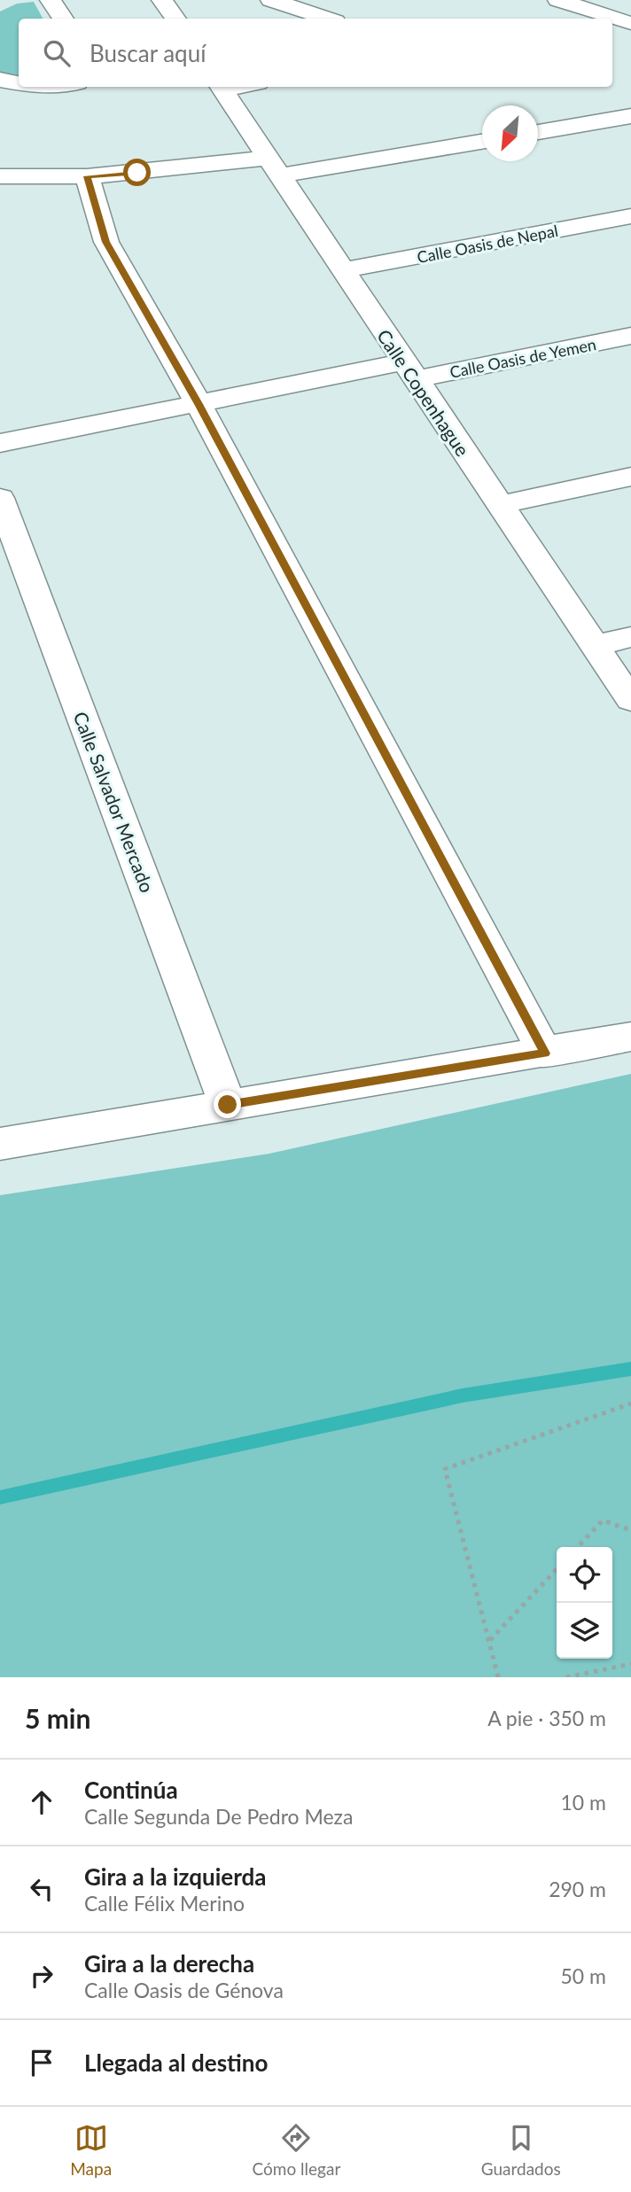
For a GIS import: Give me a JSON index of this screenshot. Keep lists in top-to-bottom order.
{
  "streets": {
    "street": [
      "Calle Oasis de Nepal",
      "Calle Oasis de Yemen",
      "Calle Copenhague",
      "Calle Salvador Mercado"
    ]
  },
  "crossings": [
    ["Calle Oasis de Nepal", "Calle Copenhague"],
    ["Calle Oasis de Yemen", "Calle Copenhague"]
  ],
  "north": "bottom left",
  "page": {
    "search": "Buscar aquí",
    "heading": ["5 min", "A pie · 350 m"],
    "list": [
      ["Continúa", "Calle Segunda De Pedro Meza", "10 m"],
      ["Gira a la izquierda", "Calle Félix Merino", "290 m"],
      ["Gira a la derecha", "Calle Oasis de Génova", "50 m"],
      "Llegada al destino"
    ],
    "nav": ["Mapa", "Cómo llegar", "Guardados"]
  }
}
